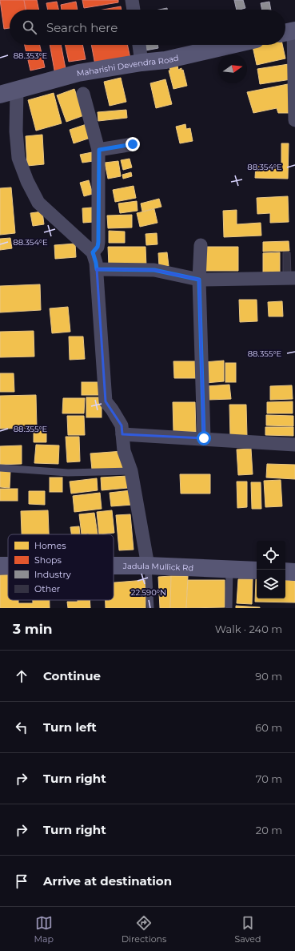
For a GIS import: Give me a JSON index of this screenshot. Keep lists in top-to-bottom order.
{
  "streets": {
    "main road": ["Maharishi Devendra Road", "Jadula Mullick Rd"]
  },
  "legend": [
    "Homes",
    "Shops",
    "Industry",
    "Other"
  ],
  "north": "right",
  "page": {
    "search": "Search here",
    "heading": ["3 min", "Walk · 240 m"],
    "list": [
      ["Continue", "90 m"],
      ["Turn left", "60 m"],
      ["Turn right", "70 m"],
      ["Turn right", "20 m"],
      "Arrive at destination"
    ],
    "nav": ["Map", "Directions", "Saved"]
  },
  "coordinates": [
    "88.353°E",
    "88.354°E",
    "88.355°E",
    "22.590°N"
  ]
}
